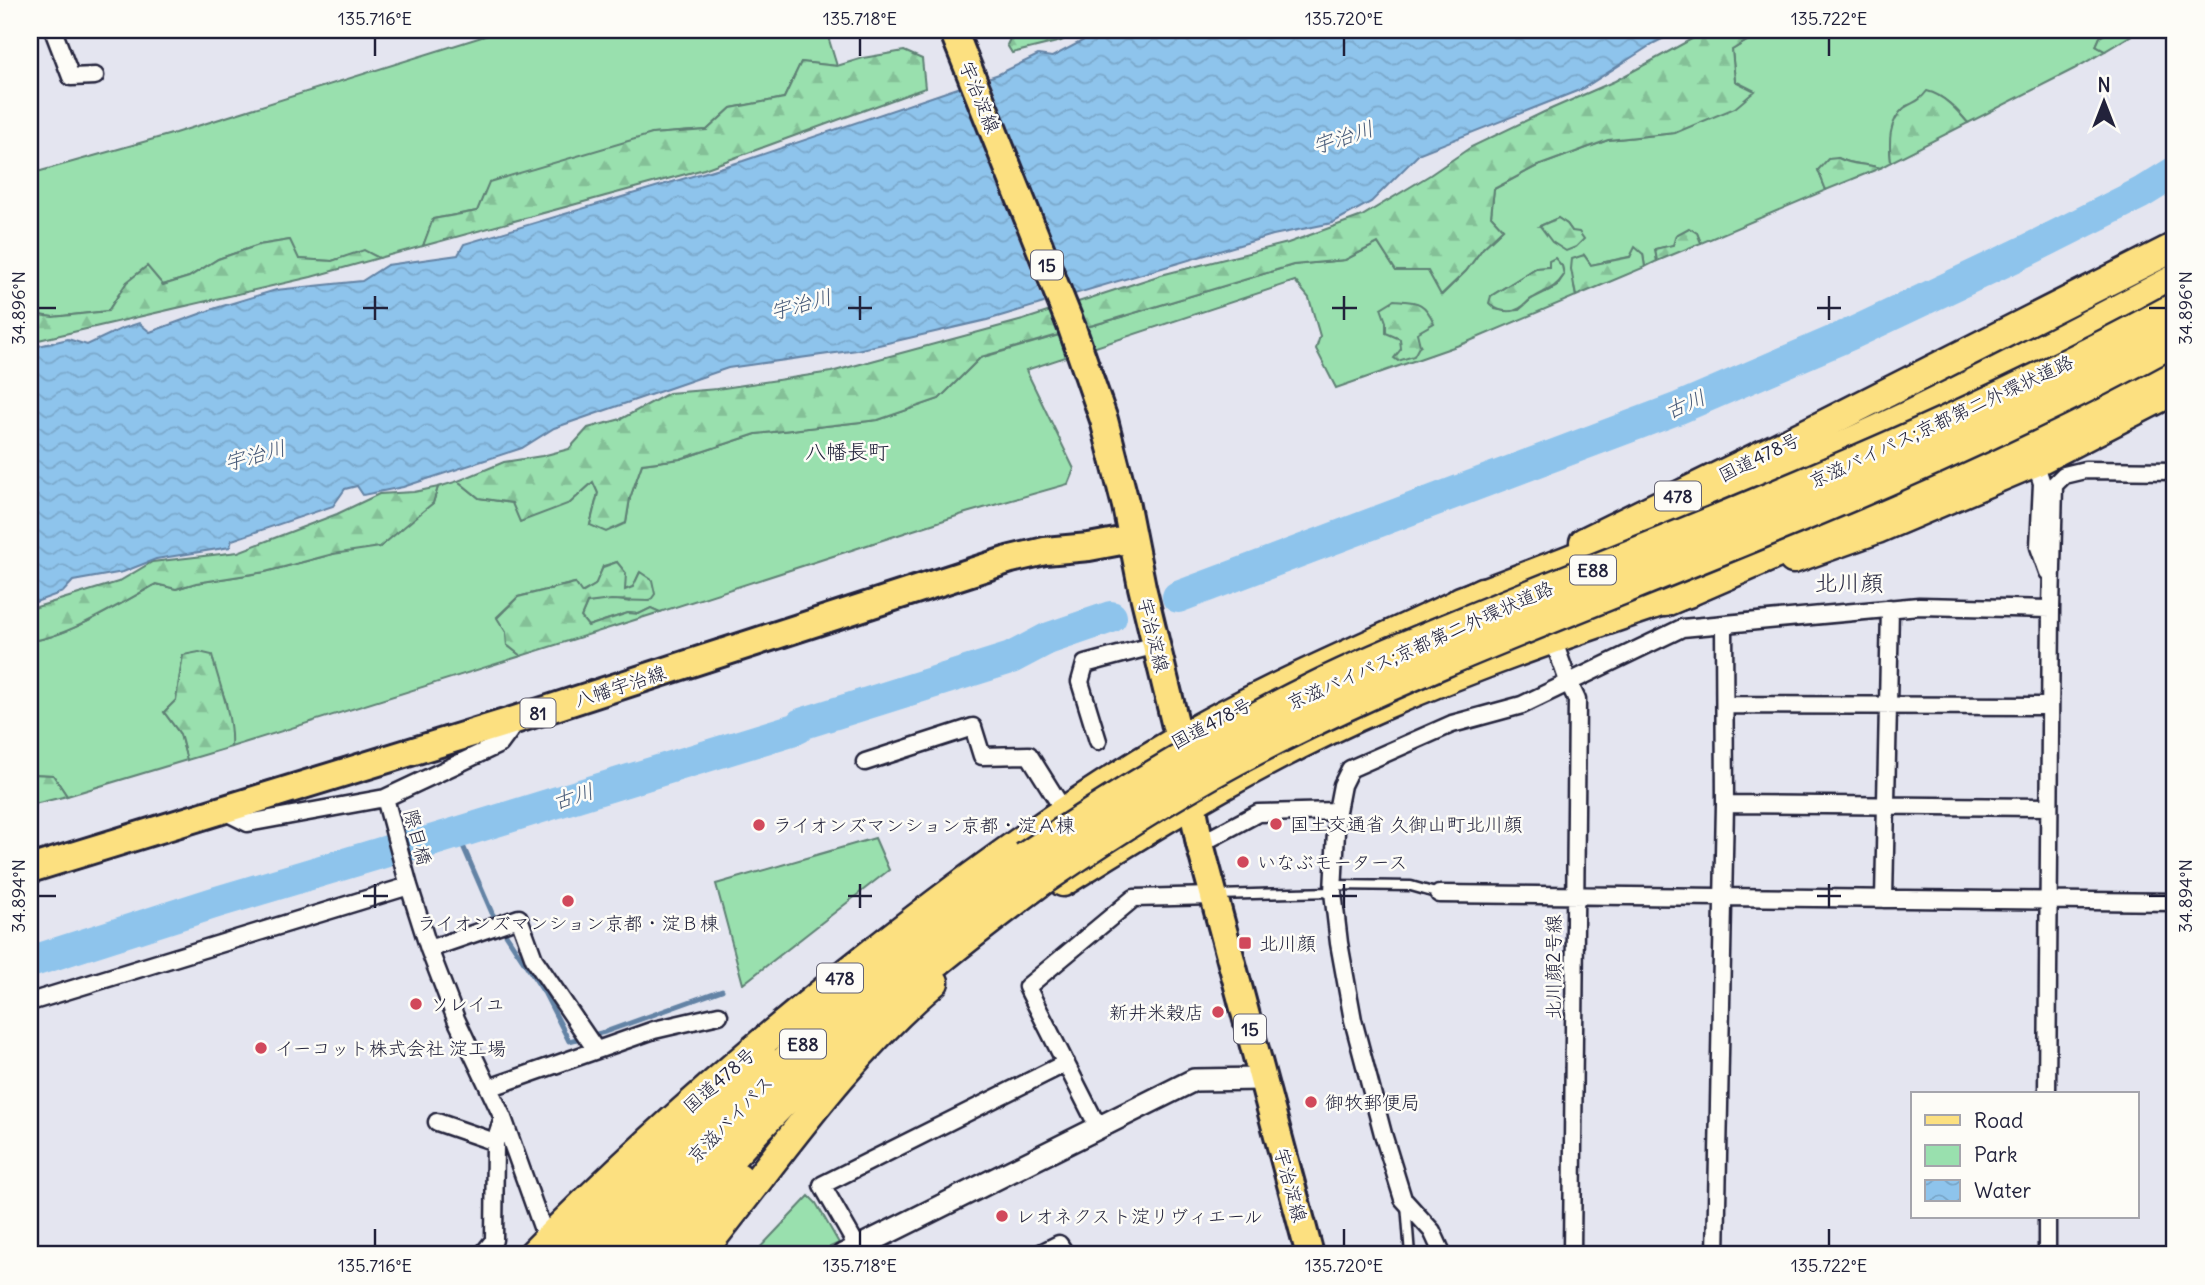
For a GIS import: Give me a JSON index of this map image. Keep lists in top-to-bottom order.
{
  "streets": {
    "highway": [
      "京滋バイパス;京都第二外環状道路",
      "国道478号",
      "478",
      "E88",
      "京滋バイパス"
    ],
    "main road": [
      "宇治淀線",
      "15",
      "八幡宇治線",
      "81"
    ],
    "street": ["際目橋", "北川顔2号線"]
  },
  "crossings": [
    ["宇治淀線", "国道478号"],
    ["宇治淀線", "八幡宇治線"],
    ["京滋バイパス;京都第二外環状道路", "京滋バイパス"],
    ["国道478号", "際目橋"]
  ],
  "districts": ["八幡長町", "北川顔"],
  "water": ["宇治川", "古川"],
  "places": {
    "other": [
      "国土交通省 久御山町北川顔",
      "ライオンズマンション京都・淀Ａ棟",
      "いなぶモータース",
      "ライオンズマンション京都・淀Ｂ棟",
      "ソレイユ",
      "新井米穀店",
      "イーコット株式会社 淀工場",
      "御牧郵便局",
      "レオネクスト淀リヴィエール"
    ],
    "transit": ["北川顔"]
  },
  "legend": ["Road", "Park", "Water"],
  "north": "top",
  "coordinates": [
    "135.716°E",
    "135.718°E",
    "135.720°E",
    "135.722°E",
    "34.896°N",
    "34.894°N"
  ]
}
